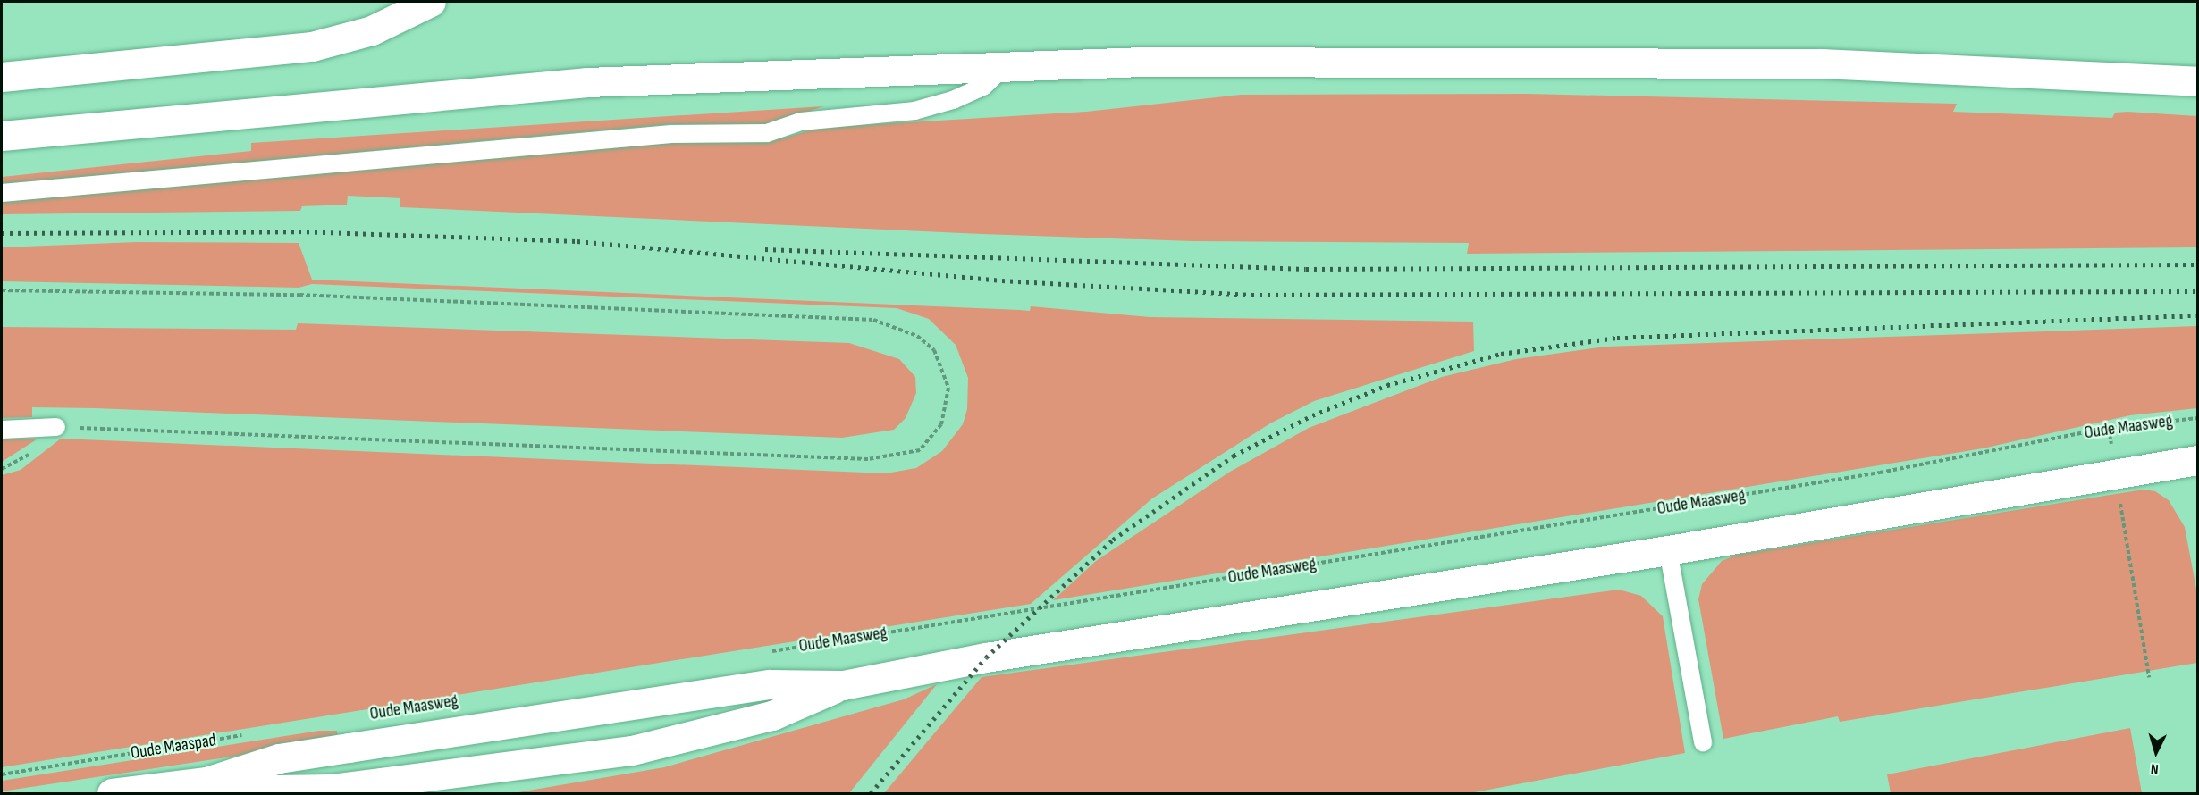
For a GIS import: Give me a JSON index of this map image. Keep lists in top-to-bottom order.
{
  "streets": {
    "main road": ["Oude Maasweg", "Oude Maaspad"]
  },
  "crossings": [
    ["Oude Maasweg", "Oude Maaspad"]
  ],
  "north": "bottom"
}
